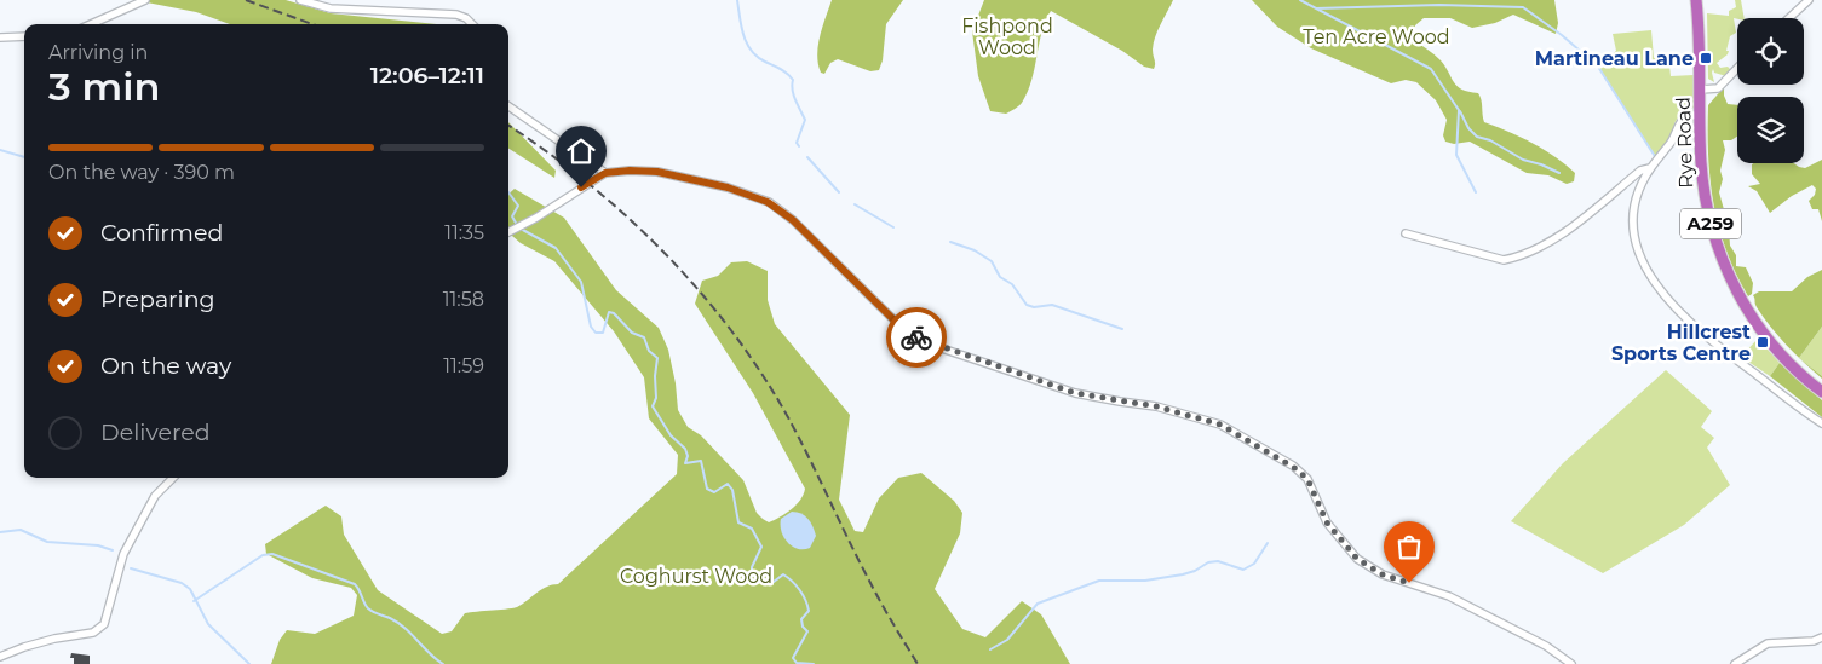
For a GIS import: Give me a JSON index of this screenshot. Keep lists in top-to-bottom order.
{
  "streets": {
    "highway": ["Rye Road", "A259"]
  },
  "parks": ["Fishpond Wood", "Ten Acre Wood", "Coghurst Wood"],
  "places": {
    "transit": ["Martineau Lane", "Hillcrest Sports Centre"]
  },
  "page": {
    "heading": ["3 min", "Arriving in", "12:06–12:11"],
    "bar": "On the way · 390 m",
    "list": [
      ["Confirmed", "11:35"],
      ["Preparing", "11:58"],
      ["On the way", "11:59"],
      "Delivered"
    ]
  }
}
